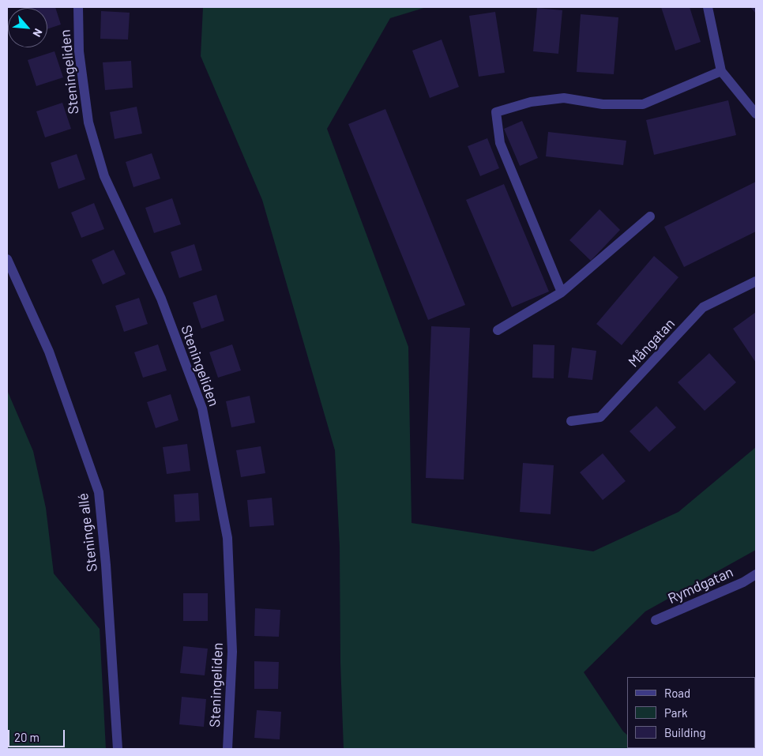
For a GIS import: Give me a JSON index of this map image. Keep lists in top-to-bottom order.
{
  "streets": {
    "street": [
      "Steningeliden",
      "Mångatan",
      "Steninge allé",
      "Rymdgatan"
    ]
  },
  "legend": ["Road", "Park", "Building"],
  "scale_bar": "20 m",
  "north": "bottom right"
}
